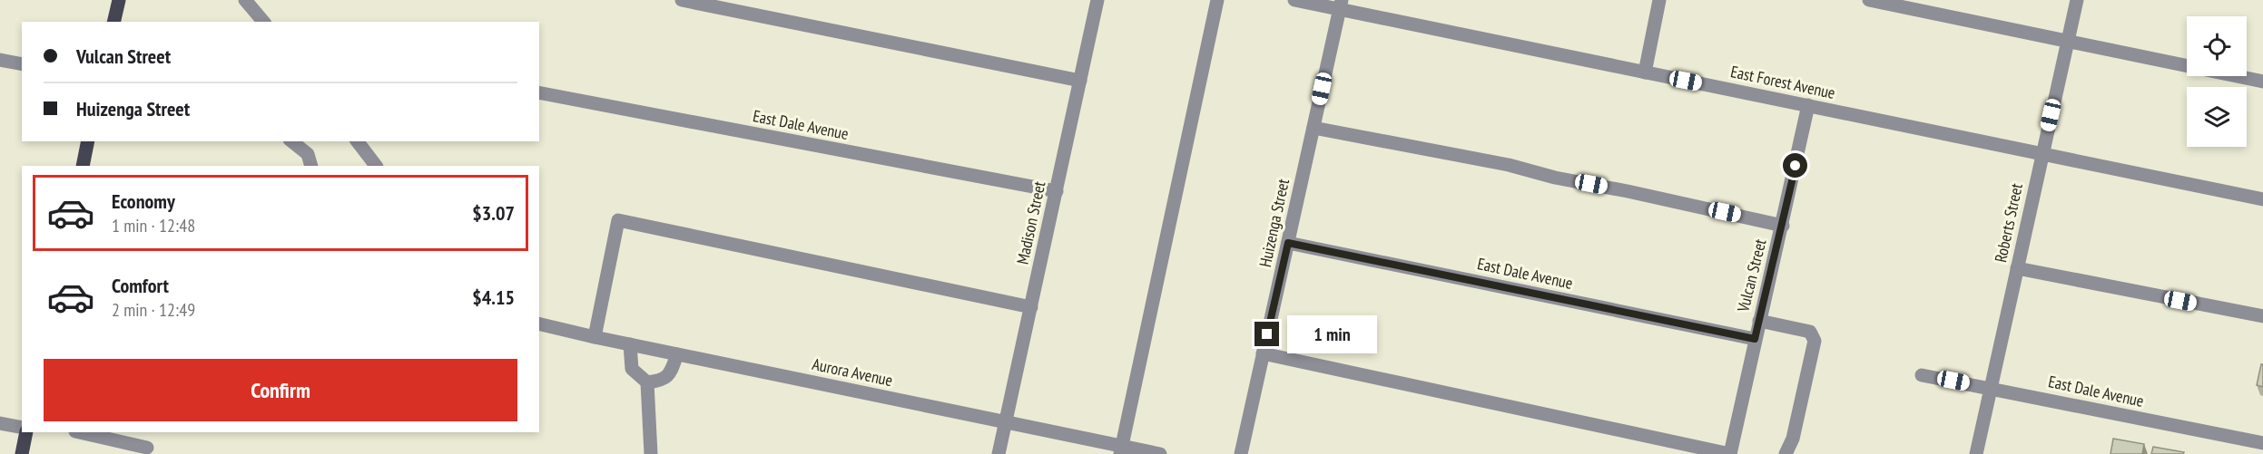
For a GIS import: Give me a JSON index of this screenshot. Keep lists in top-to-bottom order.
{
  "streets": {
    "street": [
      "East Forest Avenue",
      "East Dale Avenue",
      "Madison Street",
      "Huizenga Street",
      "Roberts Street",
      "Vulcan Street",
      "Aurora Avenue"
    ]
  },
  "crossings": [
    ["East Forest Avenue", "Huizenga Street"],
    ["East Forest Avenue", "Roberts Street"],
    ["East Forest Avenue", "Vulcan Street"],
    ["East Dale Avenue", "Madison Street"],
    ["East Dale Avenue", "Huizenga Street"],
    ["East Dale Avenue", "Roberts Street"],
    ["East Dale Avenue", "Vulcan Street"],
    ["Madison Street", "Aurora Avenue"]
  ],
  "page": {
    "banner": ["Vulcan Street", "Huizenga Street"],
    "list": [
      {
        "name": "Economy",
        "note": "1 min · 12:48",
        "value": "$3.07"
      },
      {
        "name": "Comfort",
        "note": "2 min · 12:49",
        "value": "$4.15"
      }
    ],
    "bubble": "1 min",
    "buttons": "Confirm"
  }
}
